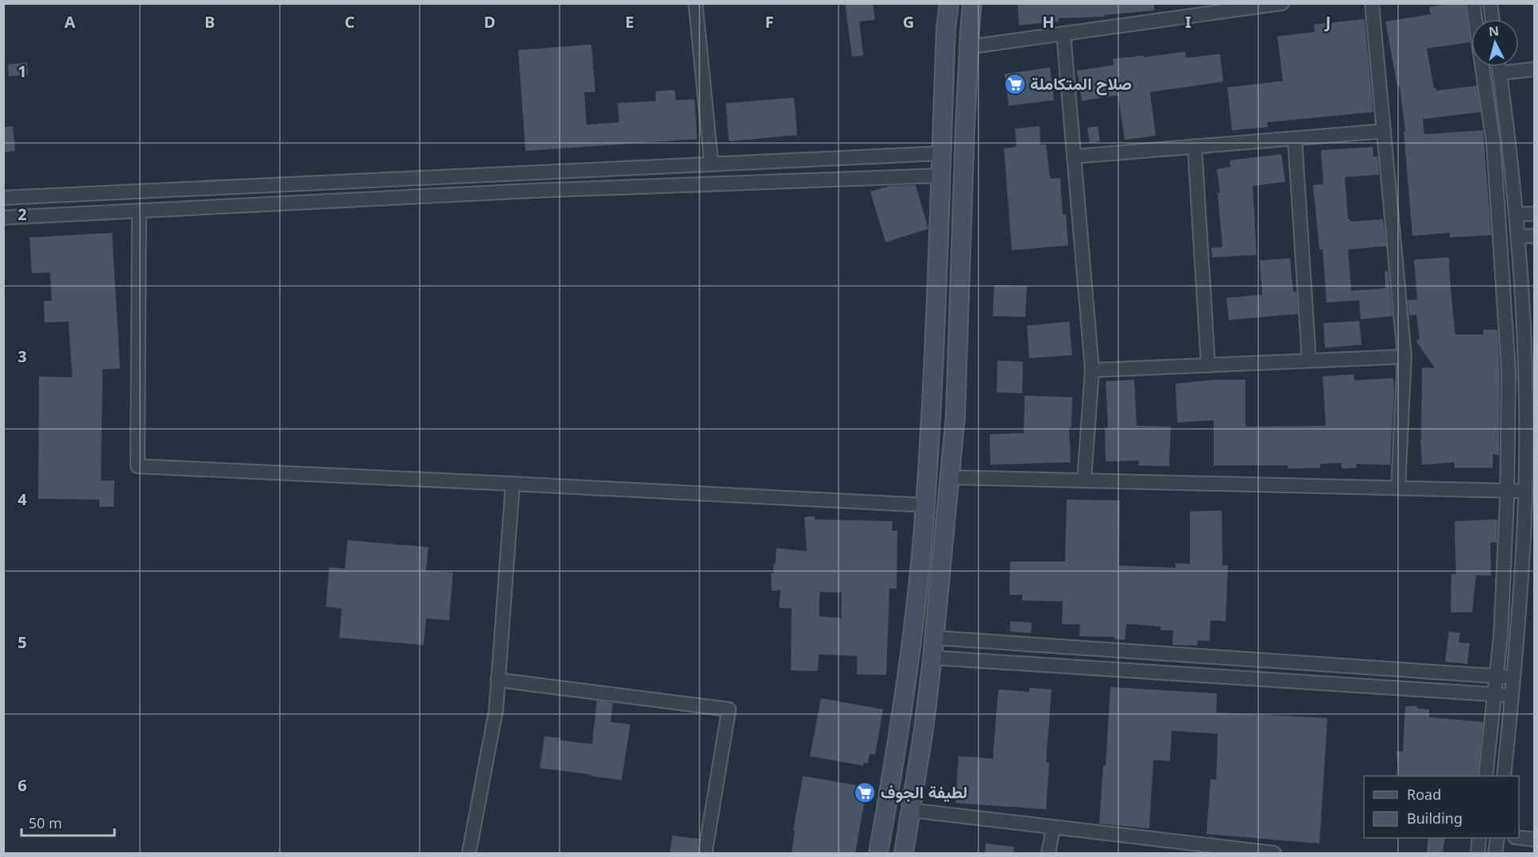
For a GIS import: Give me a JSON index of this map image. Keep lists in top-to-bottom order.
{
  "places": {
    "supermarket": ["صلاح المتكاملة", "لطيفة الجوف"]
  },
  "legend": ["Road", "Building"],
  "scale_bar": "50 m",
  "north": "top",
  "grid": {
    "columns": [
      "A",
      "B",
      "C",
      "D",
      "E",
      "F",
      "G",
      "H",
      "I",
      "J"
    ],
    "rows": [
      "1",
      "2",
      "3",
      "4",
      "5",
      "6"
    ]
  }
}
